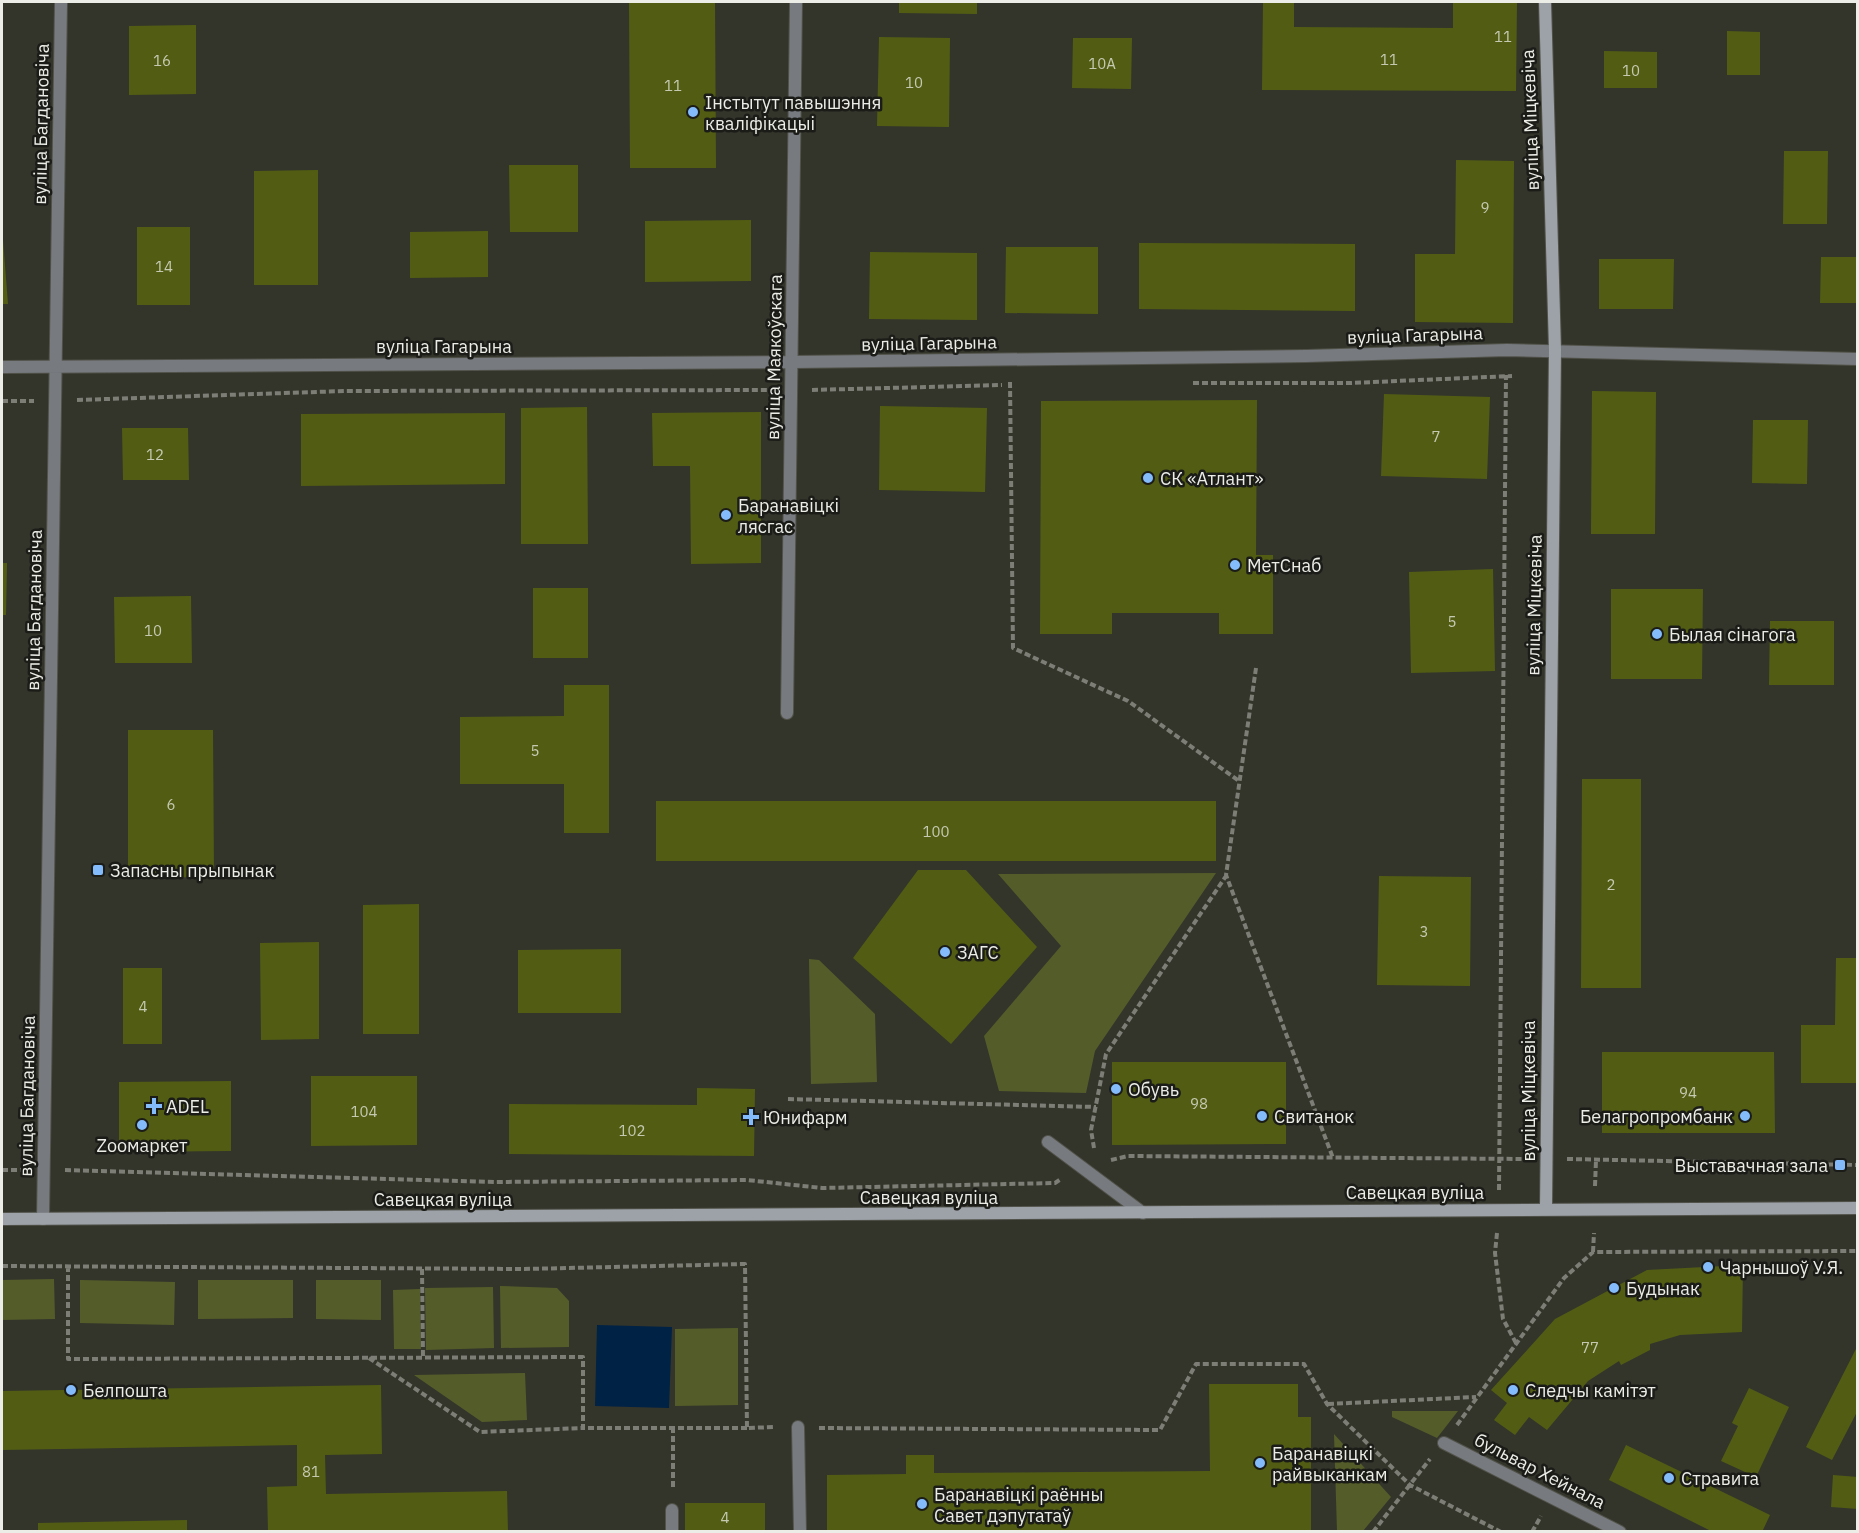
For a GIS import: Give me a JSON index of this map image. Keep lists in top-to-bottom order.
{
  "streets": {
    "main road": ["вуліца Міцкевіча", "Савецкая вуліца"],
    "street": [
      "вуліца Багдановіча",
      "вуліца Гагарына",
      "вуліца Маякоўскага",
      "бульвар Хейнала"
    ]
  },
  "crossings": [
    ["вуліца Міцкевіча", "вуліца Гагарына"],
    ["вуліца Міцкевіча", "Савецкая вуліца"],
    ["вуліца Багдановіча", "вуліца Гагарына"],
    ["вуліца Багдановіча", "Савецкая вуліца"],
    ["вуліца Гагарына", "вуліца Маякоўскага"]
  ],
  "places": {
    "other": [
      "Інстытут павышэння кваліфікацыі",
      "СК «Атлант»",
      "Баранавіцкі лясгас",
      "МетСнаб",
      "Былая сінагога",
      "ЗАГС",
      "Обувь",
      "Свитанок",
      "Белагропромбанк",
      "Zooмаркет",
      "Чарнышоў У.Я.",
      "Будынак",
      "Белпошта",
      "Следчы камітэт",
      "Баранавіцкі райвыканкам",
      "Стравита",
      "Баранавіцкі раённы Савет дэпутатаў"
    ],
    "transit": ["Запасны прыпынак", "Выставачная зала"],
    "health": ["ADEL", "Юнифарм"]
  },
  "house_numbers": [
    "11",
    "11",
    "16",
    "10А",
    "10",
    "10",
    "11",
    "9",
    "14",
    "7",
    "12",
    "5",
    "10",
    "5",
    "6",
    "100",
    "2",
    "3",
    "4",
    "94",
    "98",
    "104",
    "102",
    "77",
    "81",
    "4"
  ]
}
